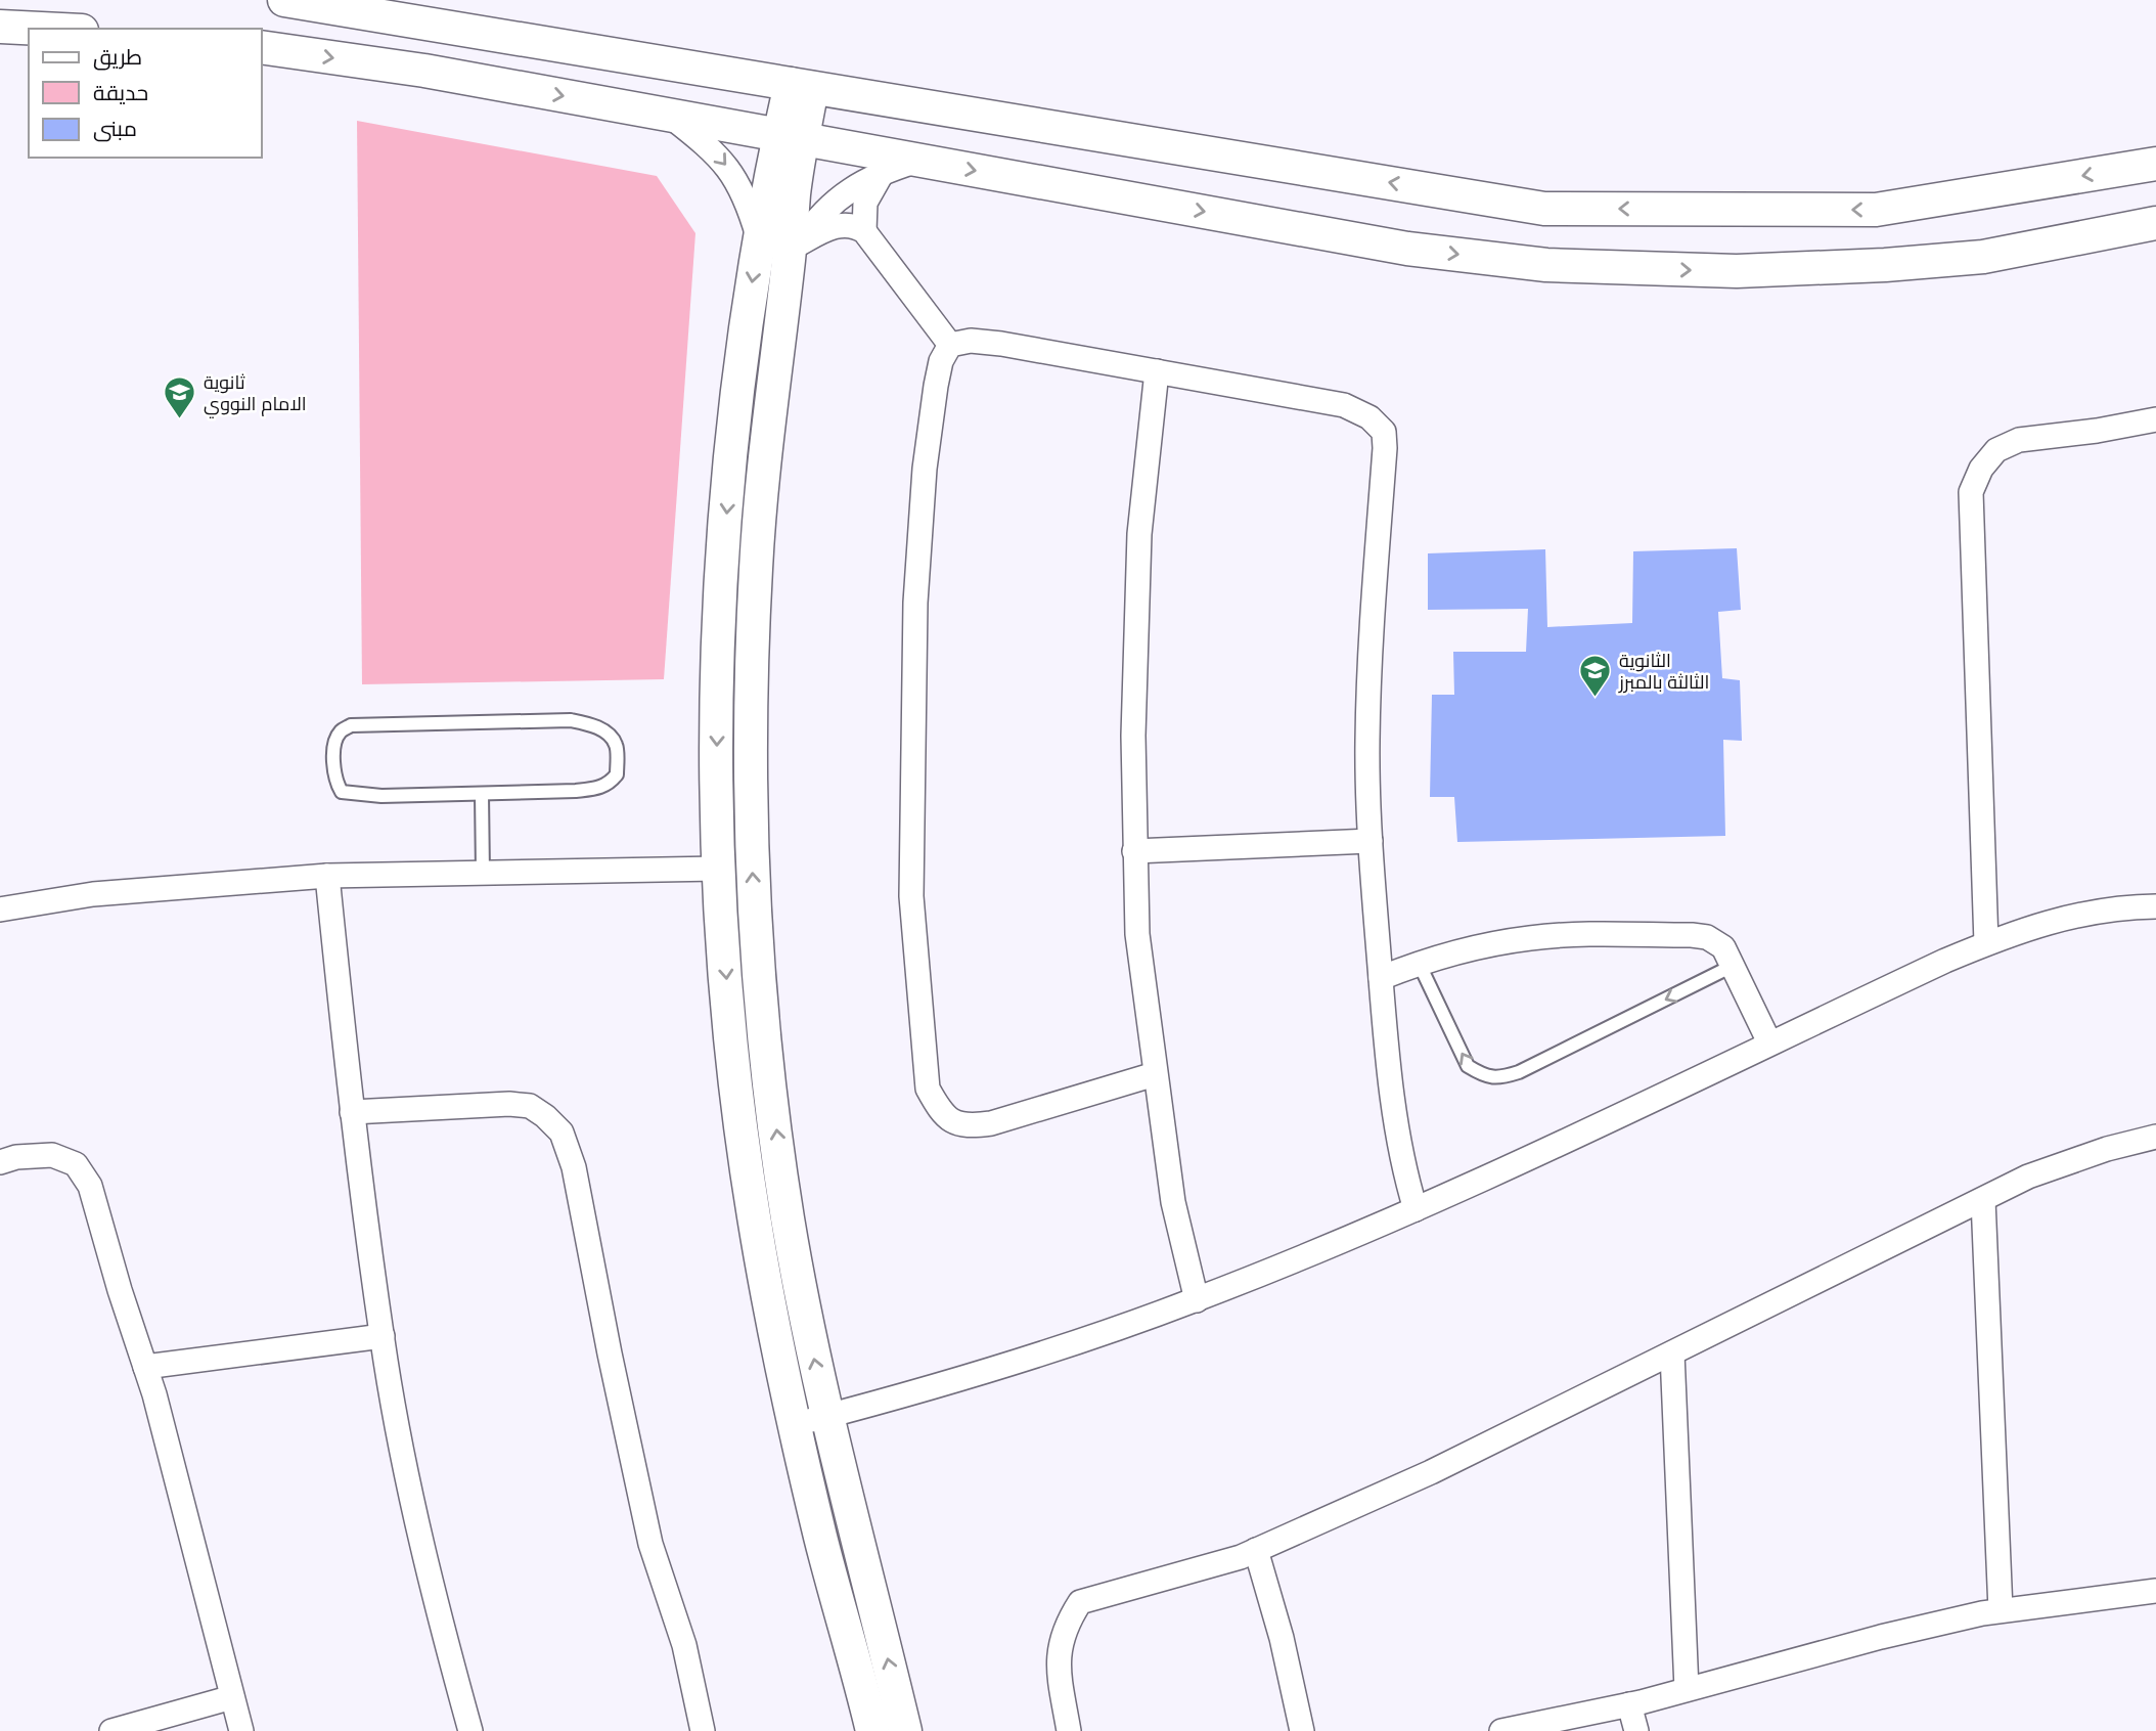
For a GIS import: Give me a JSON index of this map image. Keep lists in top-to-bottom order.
{
  "places": {
    "school or university": ["ثانوية الامام النووي", "الثانوية الثالثة بالمبرز"]
  },
  "legend": ["طريق", "حديقة", "مبنى"]
}
